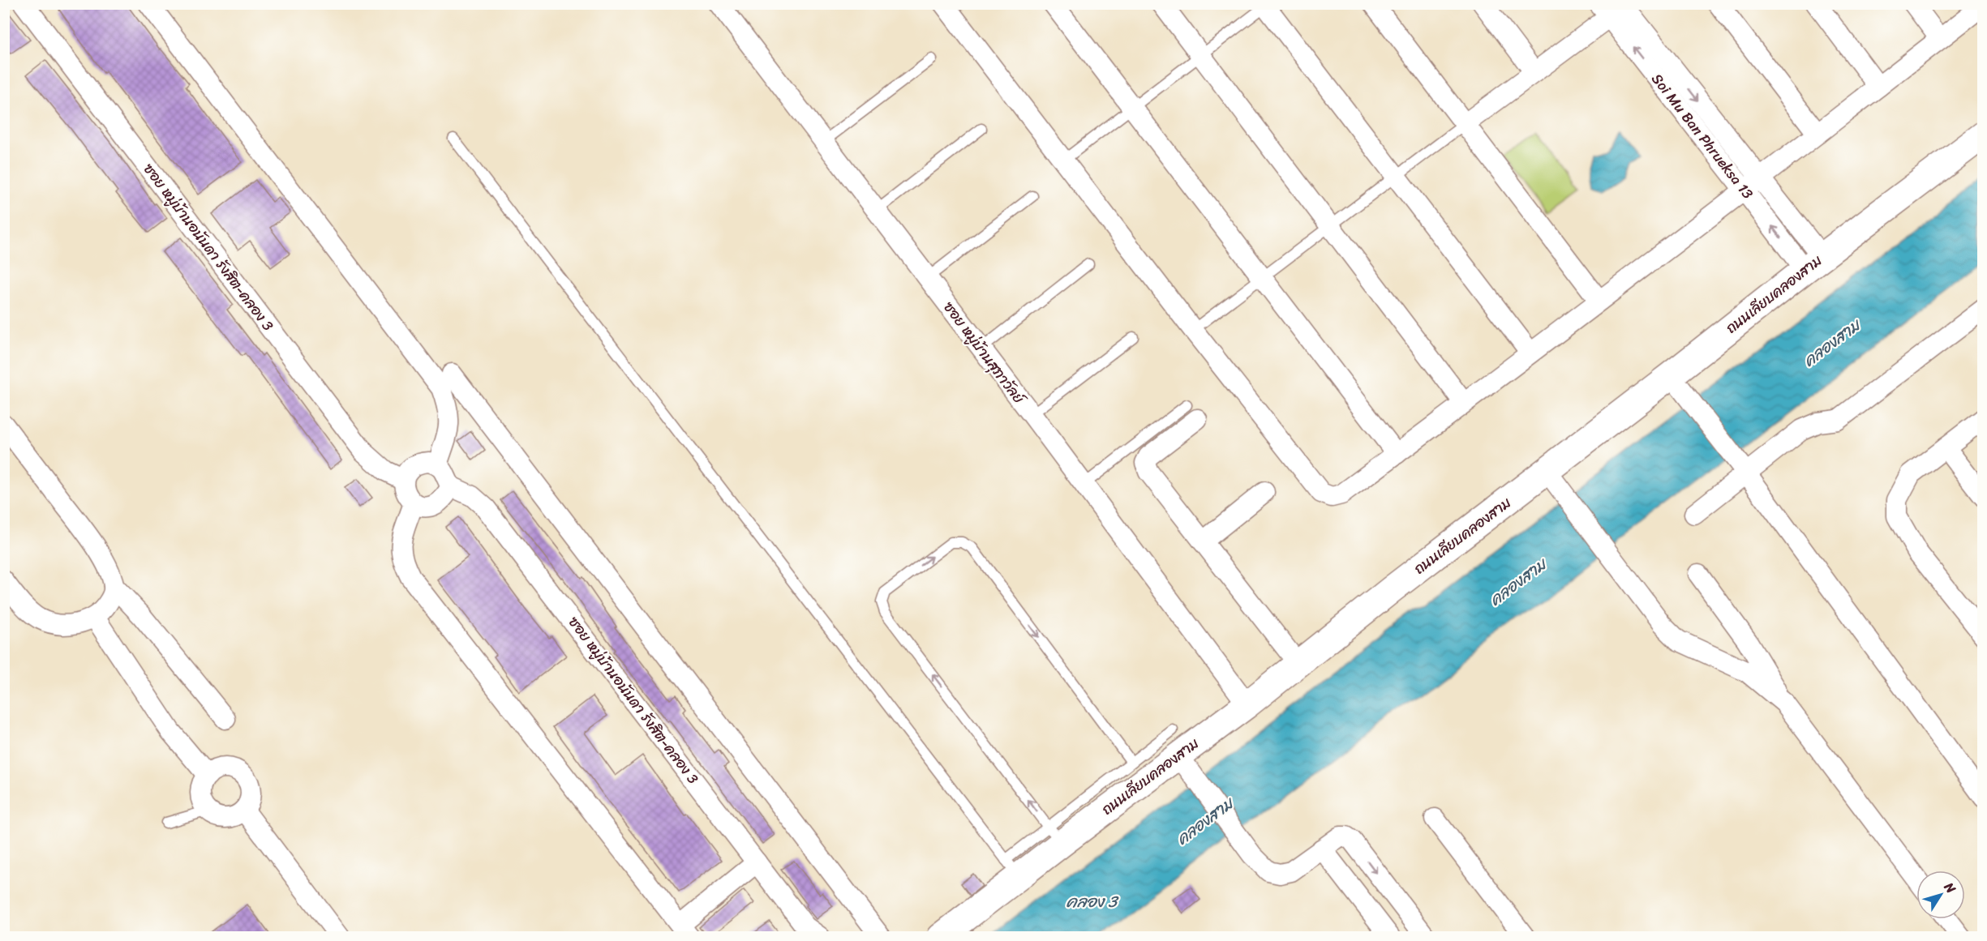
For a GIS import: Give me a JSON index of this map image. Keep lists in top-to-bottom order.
{
  "streets": {
    "main road": ["ถนนเลียบคลองสาม"],
    "street": ["Soi Mu Ban Phrueksa 13", "ซอย หมู่บ้านอนันดา รังสิต-คลอง 3", "ซอย หมู่บ้านสุภาวัลย์"]
  },
  "crossings": [
    ["Soi Mu Ban Phrueksa 13", "ถนนเลียบคลองสาม"],
    ["ถนนเลียบคลองสาม", "ซอย หมู่บ้านสุภาวัลย์"]
  ],
  "water": ["คลองสาม", "คลอง 3"],
  "north": "top right"
}
